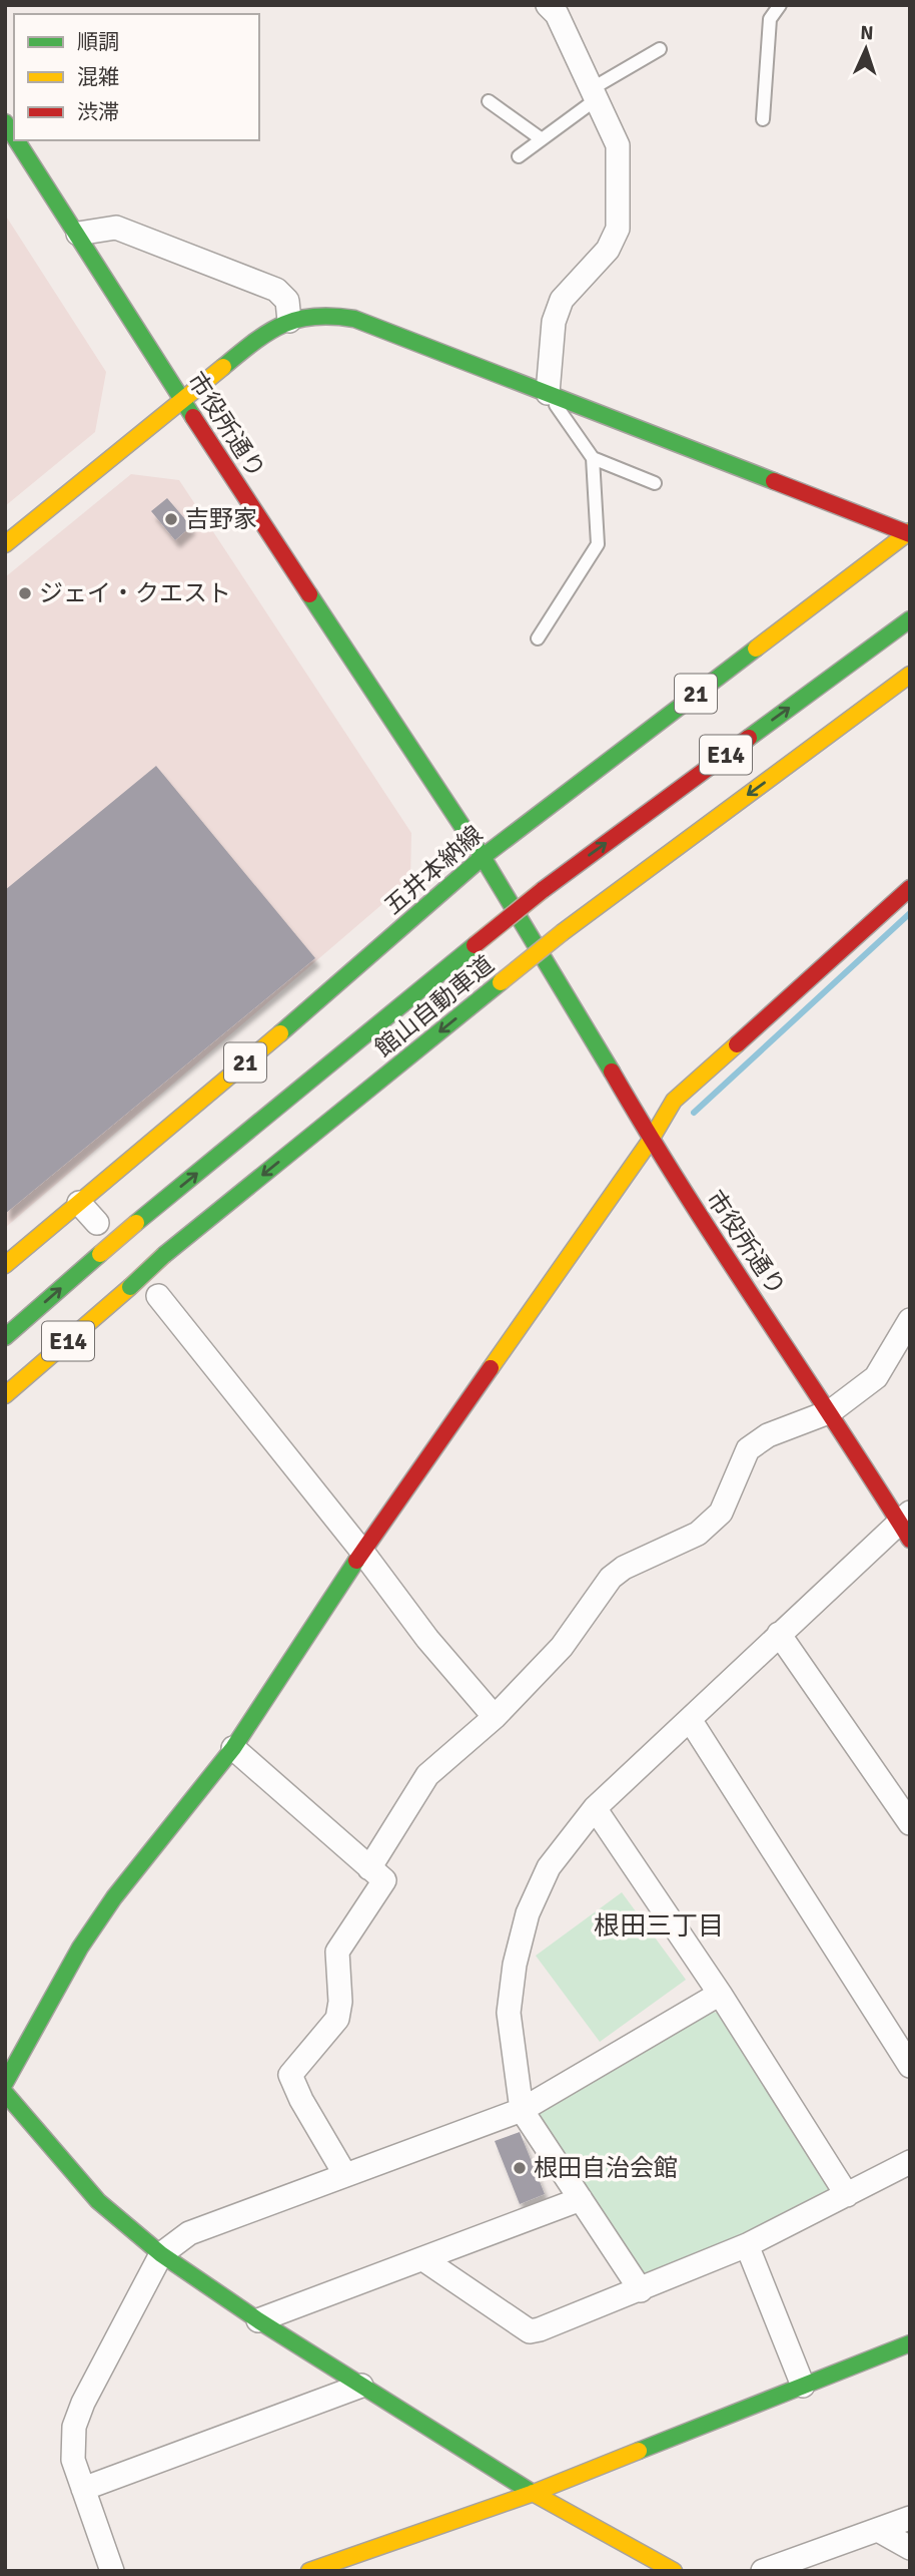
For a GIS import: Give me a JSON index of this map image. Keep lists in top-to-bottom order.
{
  "streets": {
    "main road": [
      "市役所通り",
      "21",
      "E14",
      "五井本納線",
      "館山自動車道"
    ]
  },
  "crossings": [
    ["市役所通り", "五井本納線"]
  ],
  "districts": ["根田三丁目"],
  "places": ["吉野家", "ジェイ・クエスト", "根田自治会館"],
  "legend": ["順調", "混雑", "渋滞"],
  "north": "top"
}
